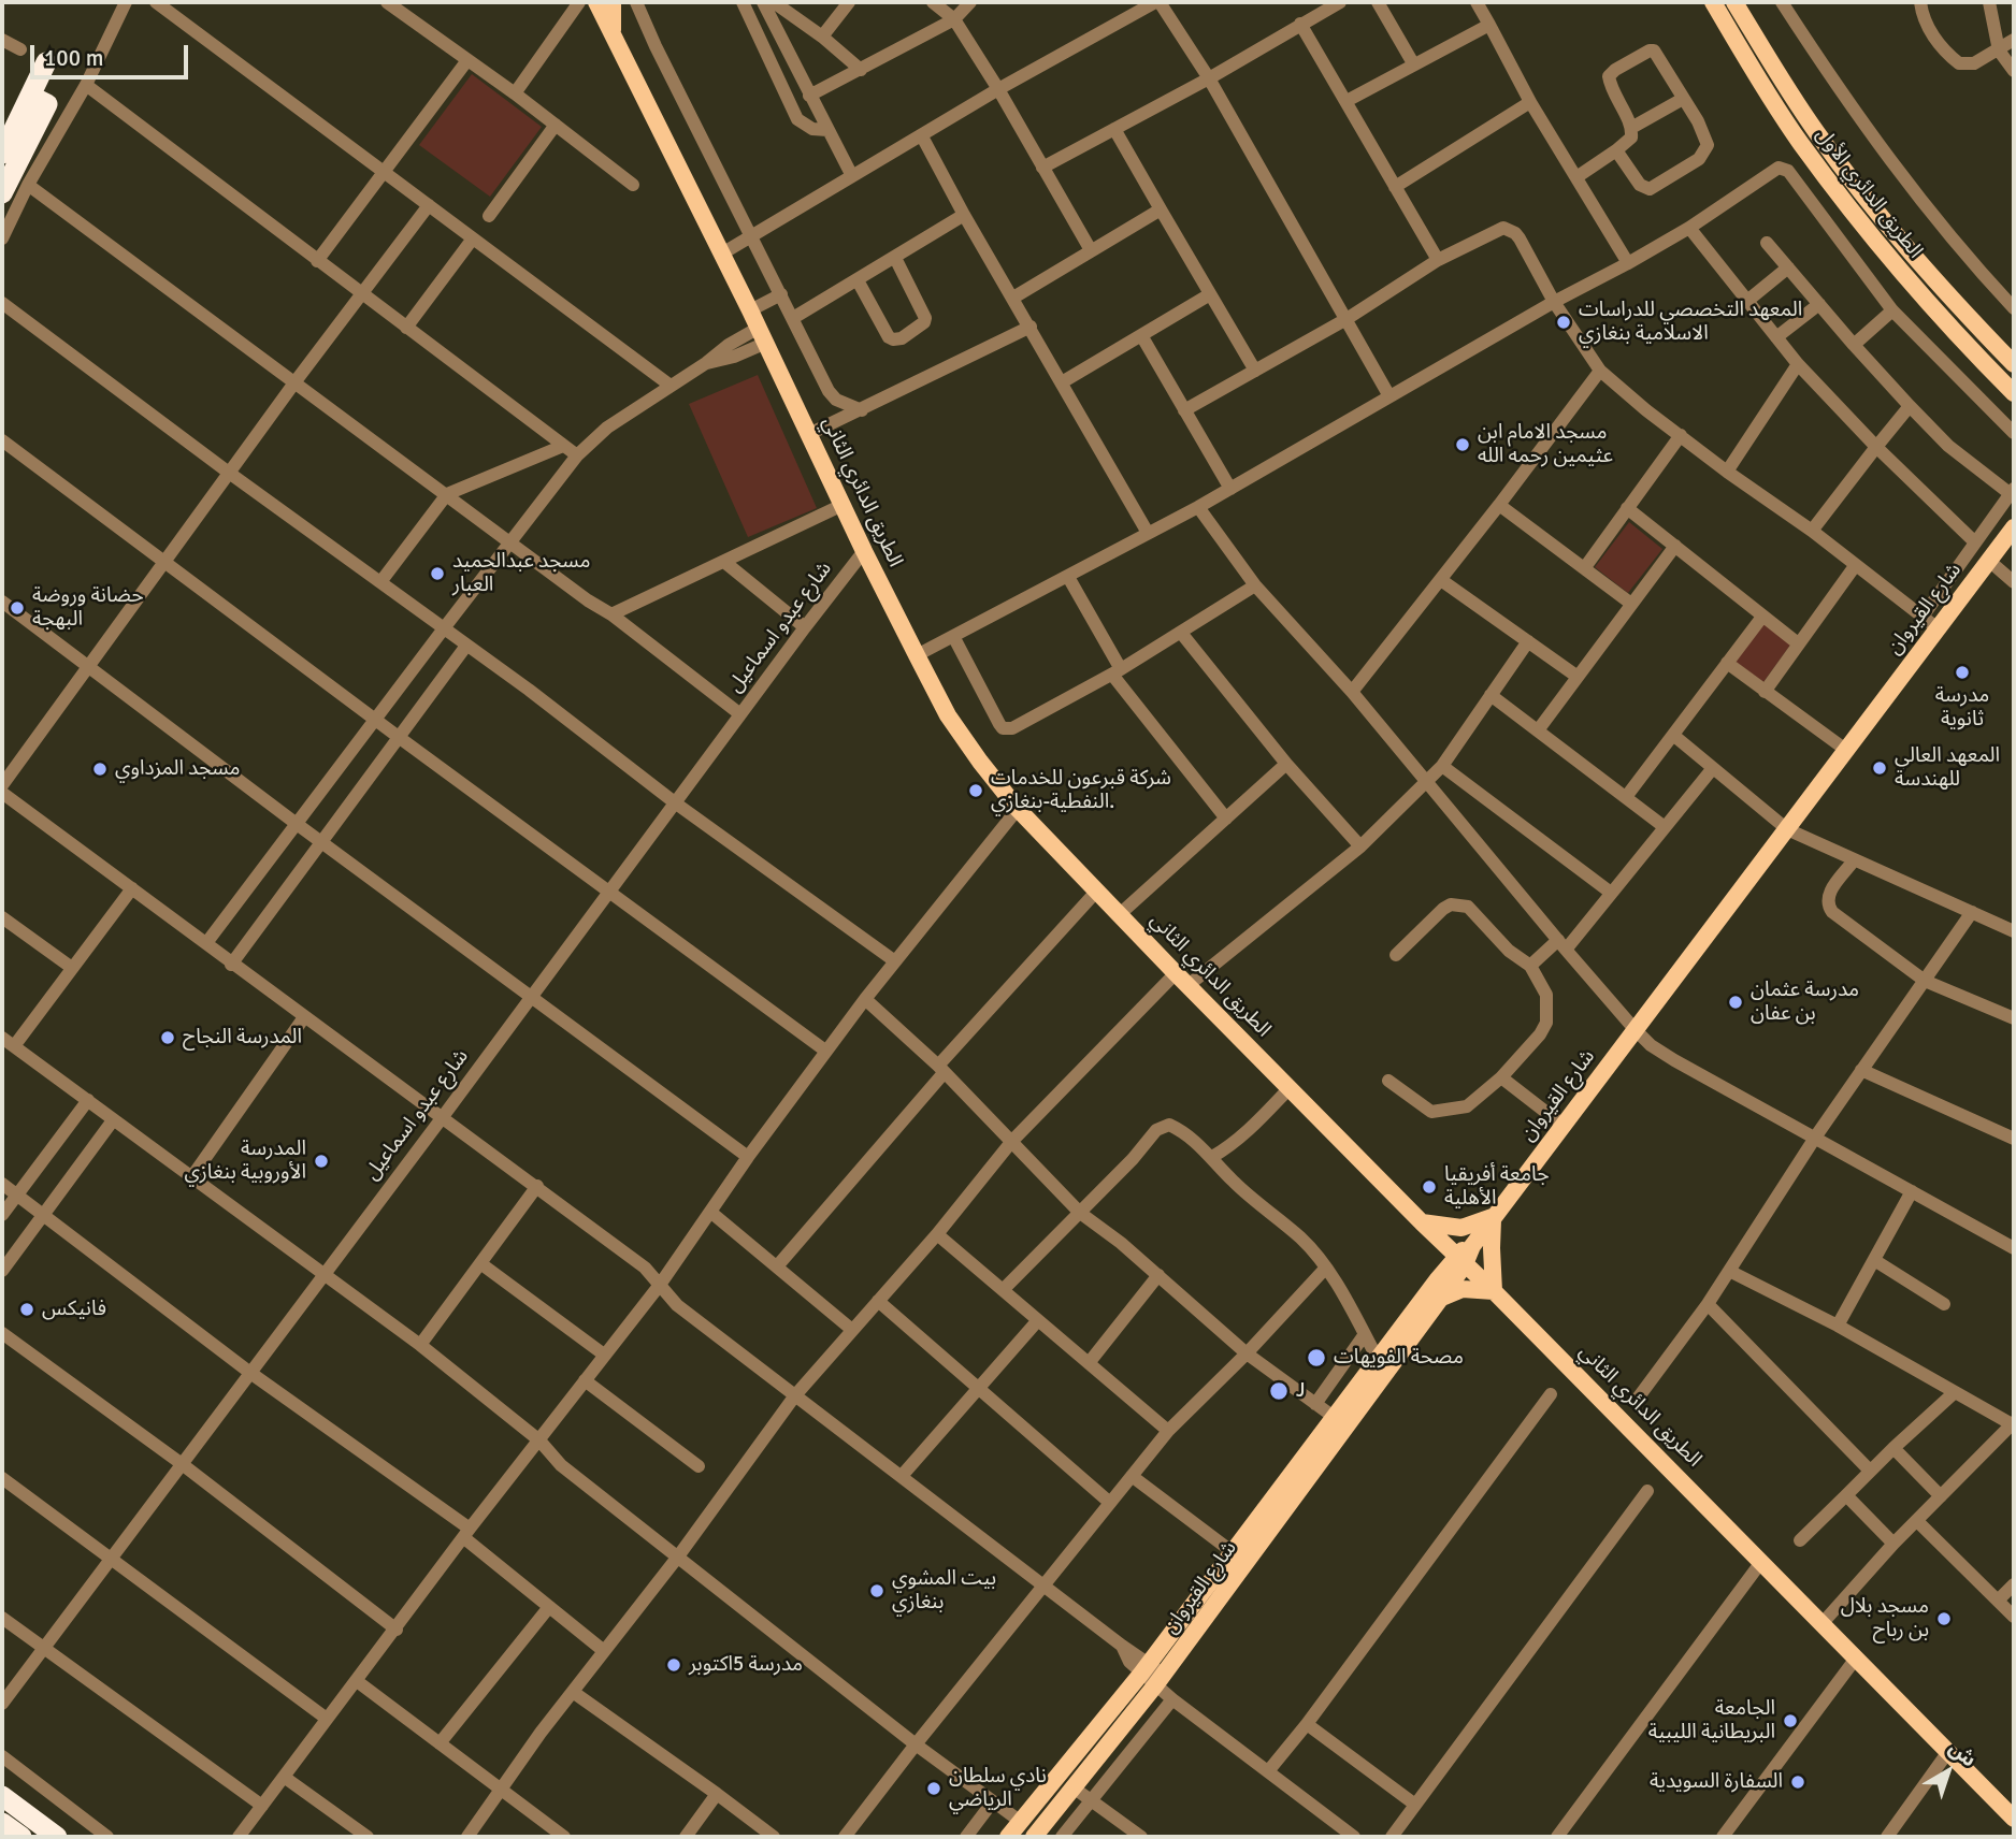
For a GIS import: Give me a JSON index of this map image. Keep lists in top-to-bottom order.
{
  "streets": {
    "main road": ["الطريق الدائري الأول", "الطريق الدائري الثاني", "شارع القيروان"],
    "street": ["شارع عبدو اسماعيل"]
  },
  "crossings": [
    ["الطريق الدائري الثاني", "شارع القيروان"],
    ["الطريق الدائري الثاني", "شارع عبدو اسماعيل"]
  ],
  "places": [
    "المعهد التخصصي للدراسات الاسلامية بنغازي",
    "مسجد الامام ابن عثيمين رحمه الله",
    "مسجد عبدالحميد العبار",
    "حضانة وروضة البهجة",
    "مدرسة ثانوية",
    "المعهد العالي للهندسة",
    "مسجد المزداوي",
    "شركة قبرعون للخدمات النفطية-بنغازي.",
    "مدرسة عثمان بن عفان",
    "المدرسة النجاح",
    "المدرسة الأوروبية بنغازي",
    "جامعة أفريقيا الأهلية",
    "فانيكس",
    "مصحة الفويهات",
    "J",
    "بيت المشوي بنغازي",
    "مسجد بلال بن رباح",
    "مدرسة 5اكتوبر",
    "الجامعة البريطانية الليبية",
    "السفارة السويدية",
    "نادي سلطان الرياضي"
  ],
  "scale_bar": "100 m",
  "north": "top right"
}
